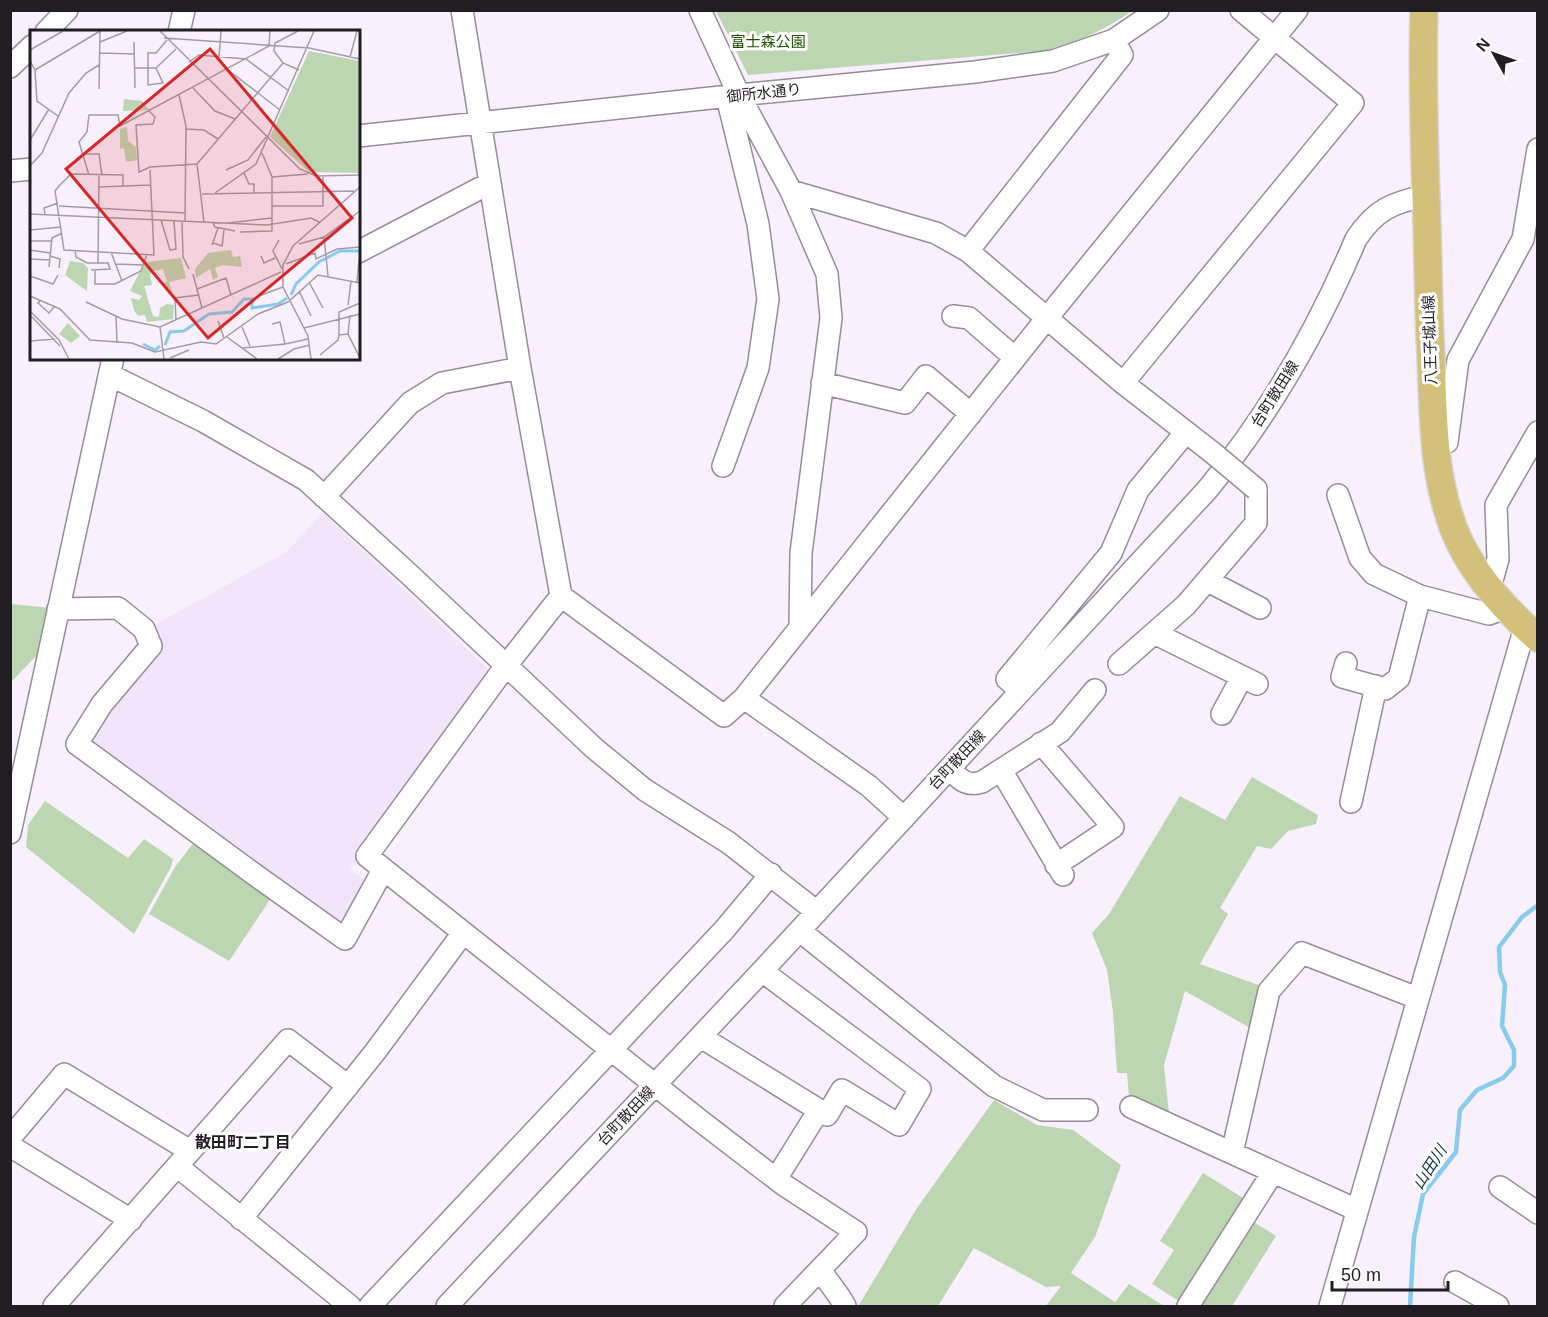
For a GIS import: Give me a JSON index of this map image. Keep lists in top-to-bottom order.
{
  "streets": {
    "main road": ["八王子城山線"],
    "street": ["御所水通り", "台町散田線"]
  },
  "crossings": [
    ["八王子城山線", "台町散田線"]
  ],
  "districts": ["散田町二丁目"],
  "water": ["山田川"],
  "parks": ["富士森公園"],
  "scale_bar": "50 m",
  "north": "top left"
}
